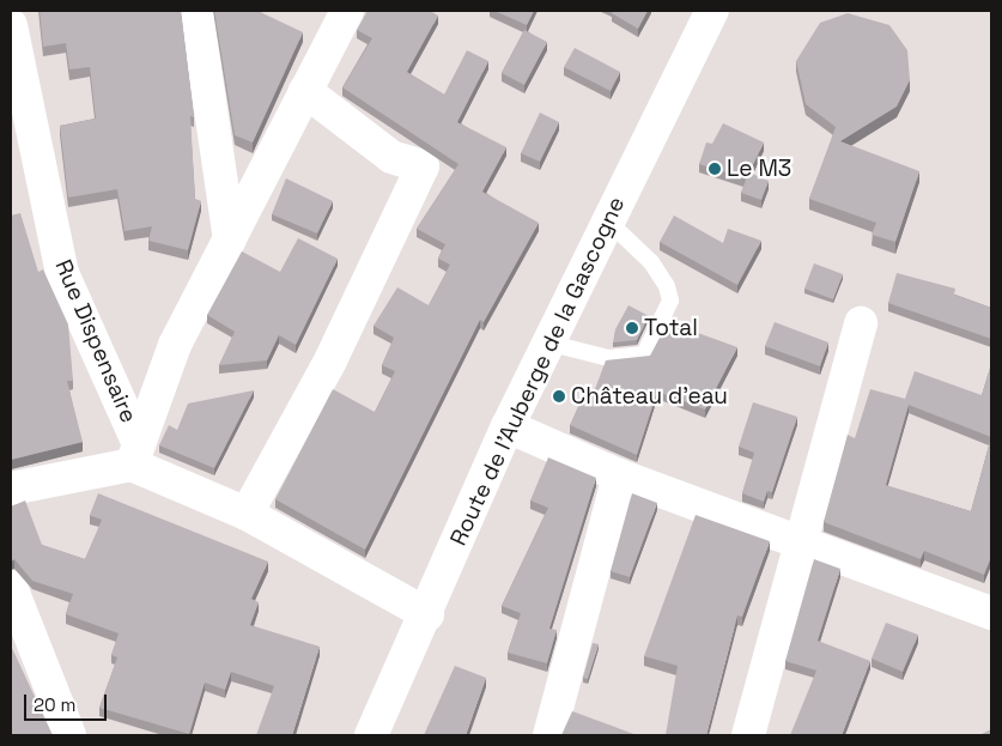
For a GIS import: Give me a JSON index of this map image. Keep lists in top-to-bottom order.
{
  "streets": {
    "street": ["Rue Dispensaire", "Route de l'Auberge de la Gascogne"]
  },
  "places": ["Le M3", "Total", "Château d'eau"],
  "scale_bar": "20 m"
}
